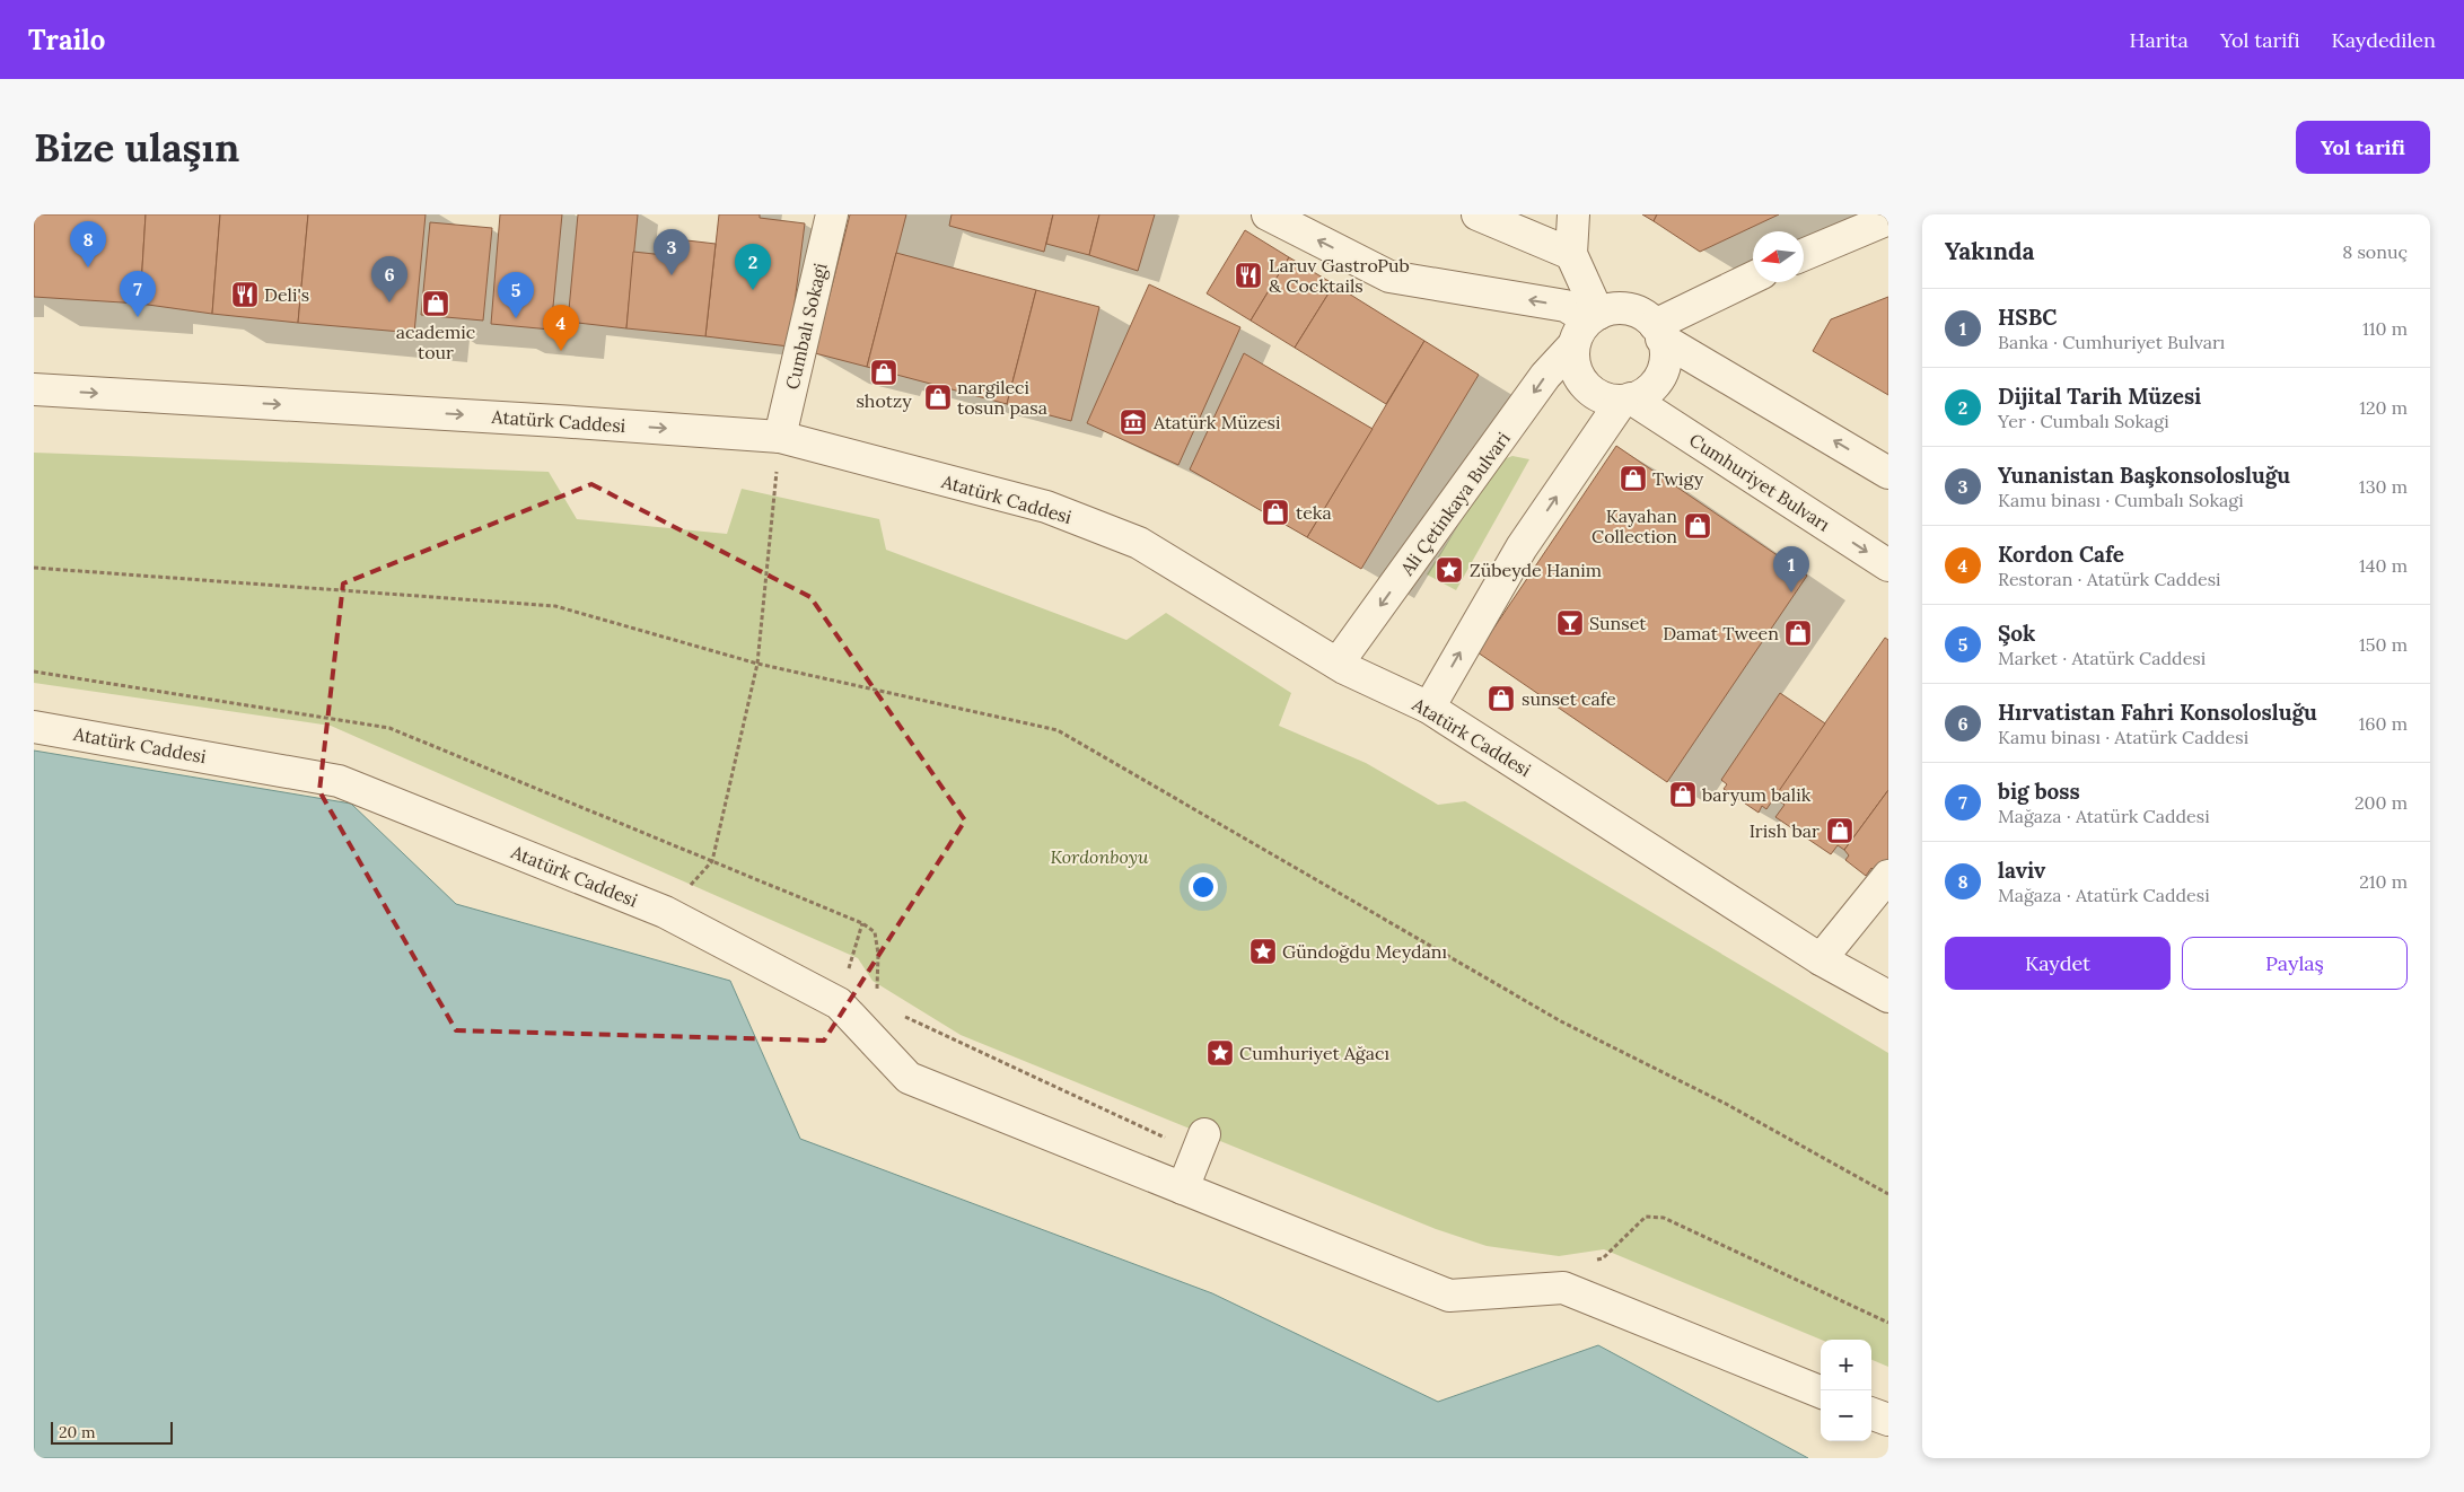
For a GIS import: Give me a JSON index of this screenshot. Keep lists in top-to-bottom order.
{
  "streets": {
    "street": [
      "Cumbalı Sokagi",
      "Atatürk Caddesi",
      "Cumhuriyet Bulvarı",
      "Ali Çetinkaya Bulvari"
    ]
  },
  "crossings": [
    ["Cumbalı Sokagi", "Atatürk Caddesi"],
    ["Atatürk Caddesi", "Ali Çetinkaya Bulvari"],
    ["Cumhuriyet Bulvarı", "Ali Çetinkaya Bulvari"]
  ],
  "parks": ["Kordonboyu"],
  "places": {
    "restaurant": ["Laruv GastroPub & Cocktails", "Deli's"],
    "shop": [
      "academic tour",
      "shotzy",
      "nargileci tosun pasa",
      "Twigy",
      "teka",
      "Kayahan Collection",
      "Damat Tween",
      "sunset cafe",
      "baryum balik",
      "Irish bar"
    ],
    "museum": ["Atatürk Müzesi"],
    "place": ["Zübeyde Hanim", "Gündoğdu Meydanı", "Cumhuriyet Ağacı"],
    "bar": ["Sunset"]
  },
  "scale_bar": "20 m",
  "north": "left",
  "page": {
    "header": "Trailo",
    "nav": ["Harita", "Yol tarifi", "Kaydedilen"],
    "buttons": [
      "Yol tarifi",
      ["Kaydet", "Paylaş"]
    ],
    "title": "Bize ulaşın",
    "heading": ["Yakında", "8 sonuç"],
    "pins": [
      "8",
      "3",
      "2",
      "6",
      "7",
      "5",
      "4",
      "1"
    ],
    "list": [
      {
        "mark": "1",
        "name": "HSBC",
        "note": "Banka · Cumhuriyet Bulvarı",
        "value": "110 m"
      },
      {
        "mark": "2",
        "name": "Dijital Tarih Müzesi",
        "note": "Yer · Cumbalı Sokagi",
        "value": "120 m"
      },
      {
        "mark": "3",
        "name": "Yunanistan Başkonsolosluğu",
        "note": "Kamu binası · Cumbalı Sokagi",
        "value": "130 m"
      },
      {
        "mark": "4",
        "name": "Kordon Cafe",
        "note": "Restoran · Atatürk Caddesi",
        "value": "140 m"
      },
      {
        "mark": "5",
        "name": "Şok",
        "note": "Market · Atatürk Caddesi",
        "value": "150 m"
      },
      {
        "mark": "6",
        "name": "Hırvatistan Fahri Konsolosluğu",
        "note": "Kamu binası · Atatürk Caddesi",
        "value": "160 m"
      },
      {
        "mark": "7",
        "name": "big boss",
        "note": "Mağaza · Atatürk Caddesi",
        "value": "200 m"
      },
      {
        "mark": "8",
        "name": "laviv",
        "note": "Mağaza · Atatürk Caddesi",
        "value": "210 m"
      }
    ],
    "map_buttons": ["+", "−"],
    "scale": "20 m"
  }
}
